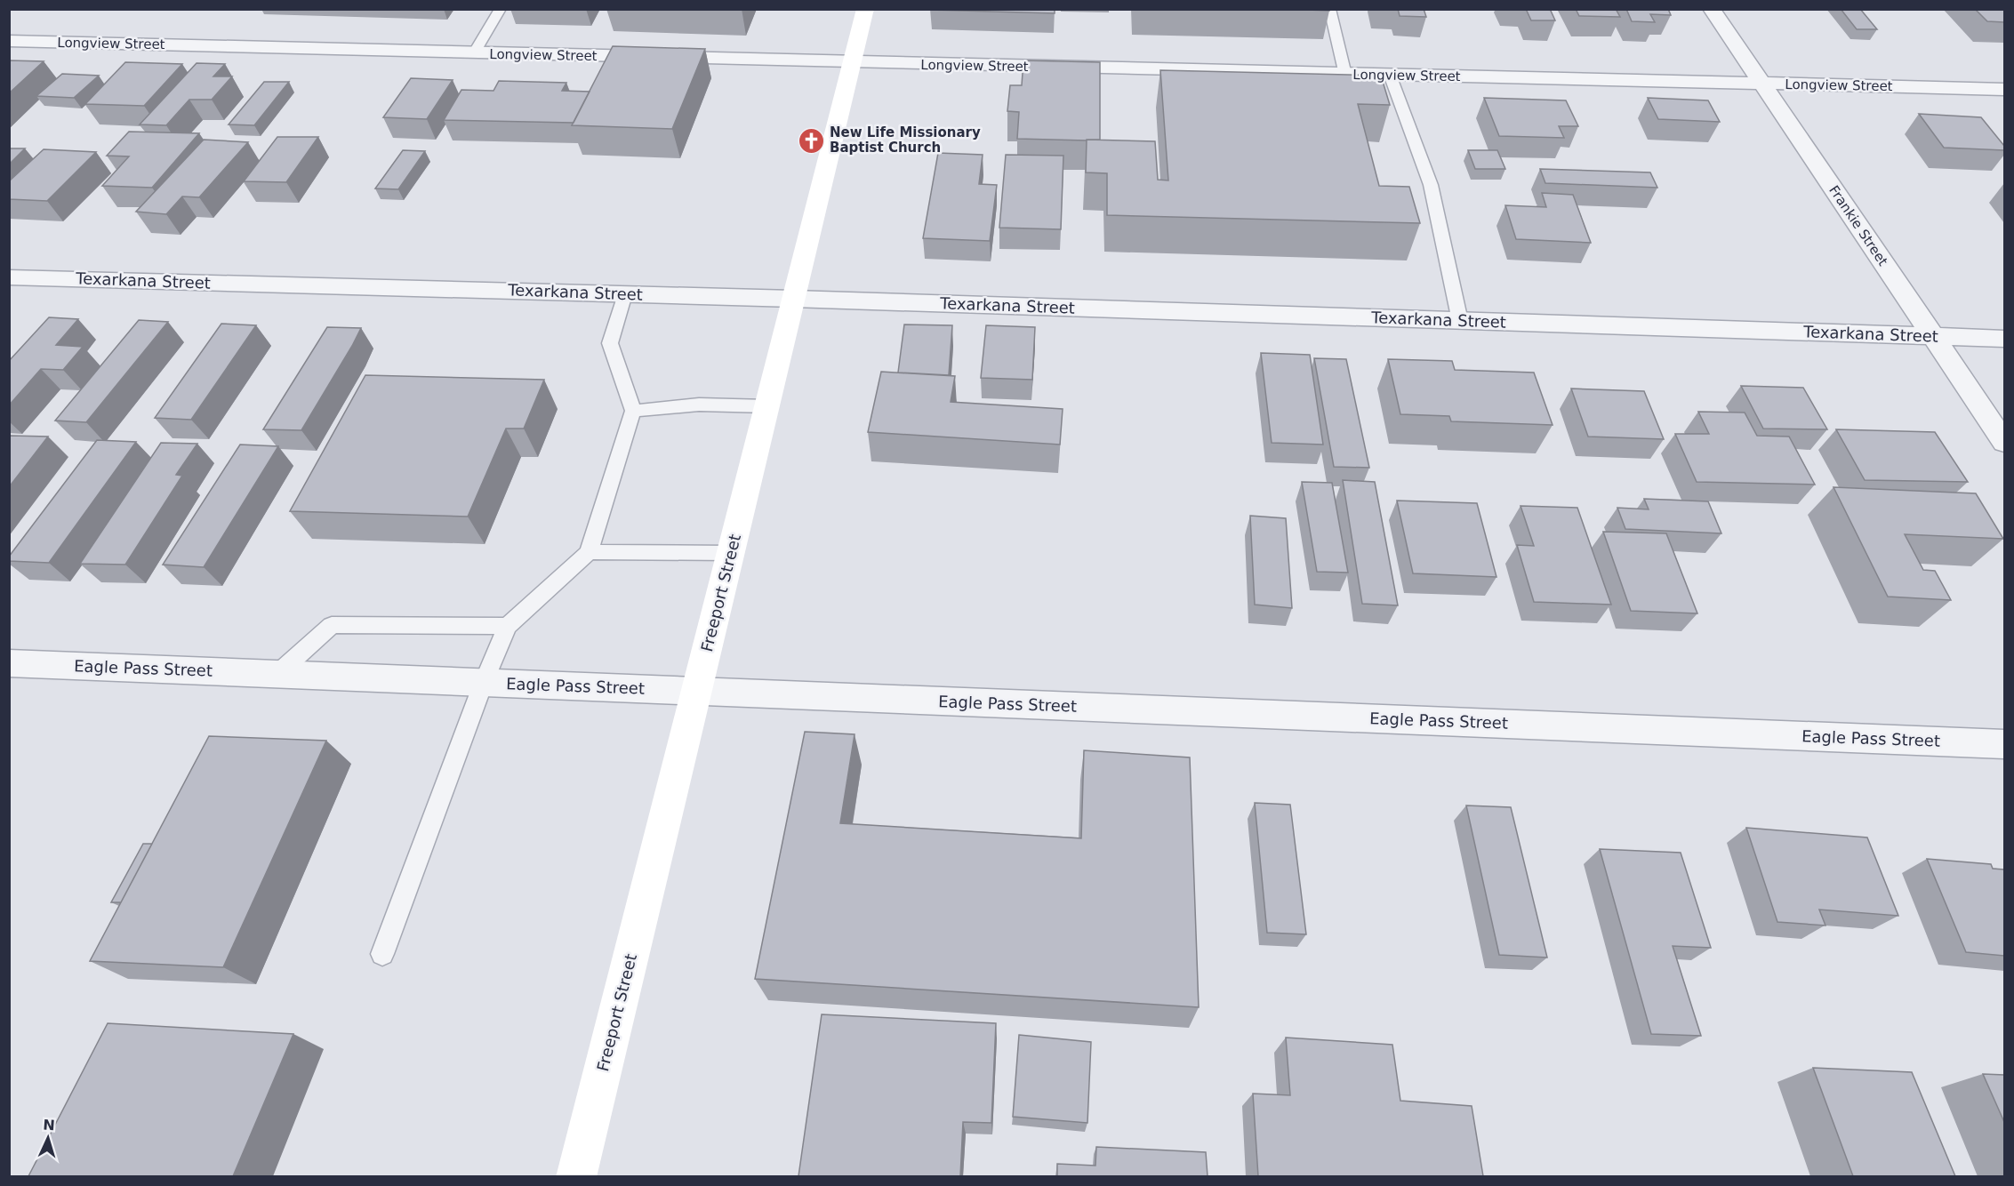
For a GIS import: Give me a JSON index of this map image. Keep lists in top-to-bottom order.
{
  "streets": {
    "main road": ["Freeport Street"],
    "street": [
      "Longview Street",
      "Frankie Street",
      "Texarkana Street",
      "Eagle Pass Street"
    ]
  },
  "crossings": [
    ["Longview Street", "Frankie Street"],
    ["Longview Street", "Freeport Street"],
    ["Frankie Street", "Texarkana Street"],
    ["Texarkana Street", "Freeport Street"],
    ["Freeport Street", "Eagle Pass Street"]
  ],
  "places": {
    "church": ["New Life Missionary Baptist Church"]
  },
  "north": "top"
}
